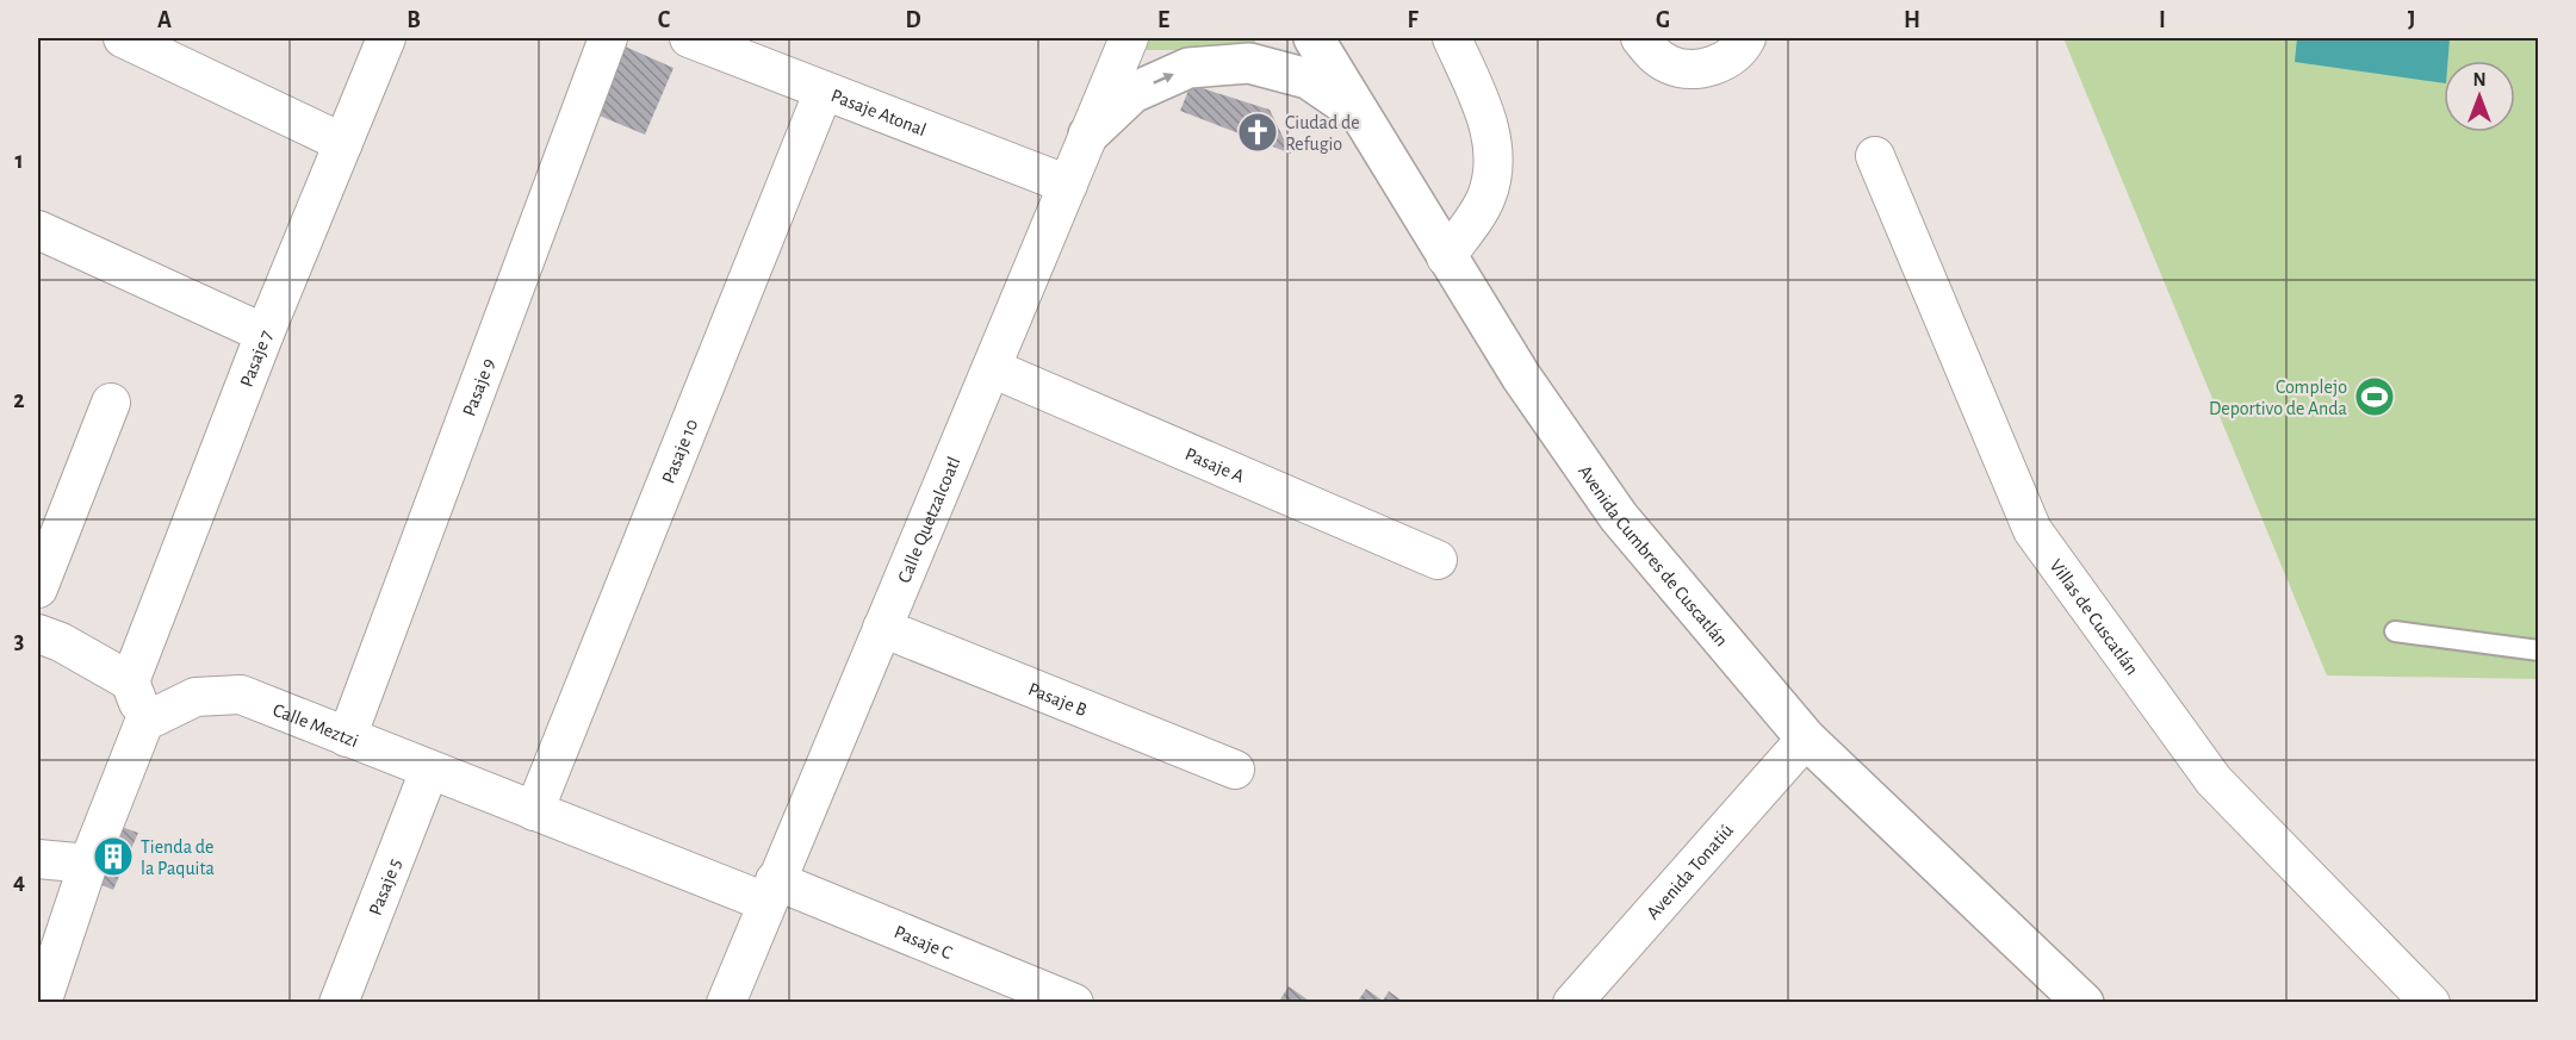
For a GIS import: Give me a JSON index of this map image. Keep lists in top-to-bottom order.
{
  "streets": {
    "main road": ["Avenida Cumbres de Cuscatlán"],
    "street": [
      "Pasaje Atonal",
      "Pasaje 7",
      "Pasaje 9",
      "Pasaje 10",
      "Pasaje A",
      "Calle Quetzalcoatl",
      "Villas de Cuscatlán",
      "Pasaje B",
      "Calle Meztzi",
      "Avenida Tonatiú",
      "Pasaje 5",
      "Pasaje C"
    ]
  },
  "crossings": [
    ["Pasaje Atonal", "Pasaje 10"],
    ["Pasaje Atonal", "Calle Quetzalcoatl"],
    ["Pasaje 9", "Calle Meztzi"],
    ["Pasaje 10", "Calle Meztzi"],
    ["Pasaje A", "Calle Quetzalcoatl"],
    ["Calle Quetzalcoatl", "Pasaje B"],
    ["Calle Quetzalcoatl", "Calle Meztzi"],
    ["Calle Quetzalcoatl", "Pasaje C"],
    ["Avenida Cumbres de Cuscatlán", "Avenida Tonatiú"],
    ["Calle Meztzi", "Pasaje 5"],
    ["Calle Meztzi", "Pasaje C"]
  ],
  "places": {
    "church": ["Ciudad de Refugio"],
    "sports": ["Complejo Deportivo de Anda"],
    "building": ["Tienda de la Paquita"]
  },
  "north": "top",
  "grid": {
    "columns": [
      "A",
      "B",
      "C",
      "D",
      "E",
      "F",
      "G",
      "H",
      "I",
      "J"
    ],
    "rows": [
      "1",
      "2",
      "3",
      "4"
    ]
  }
}
